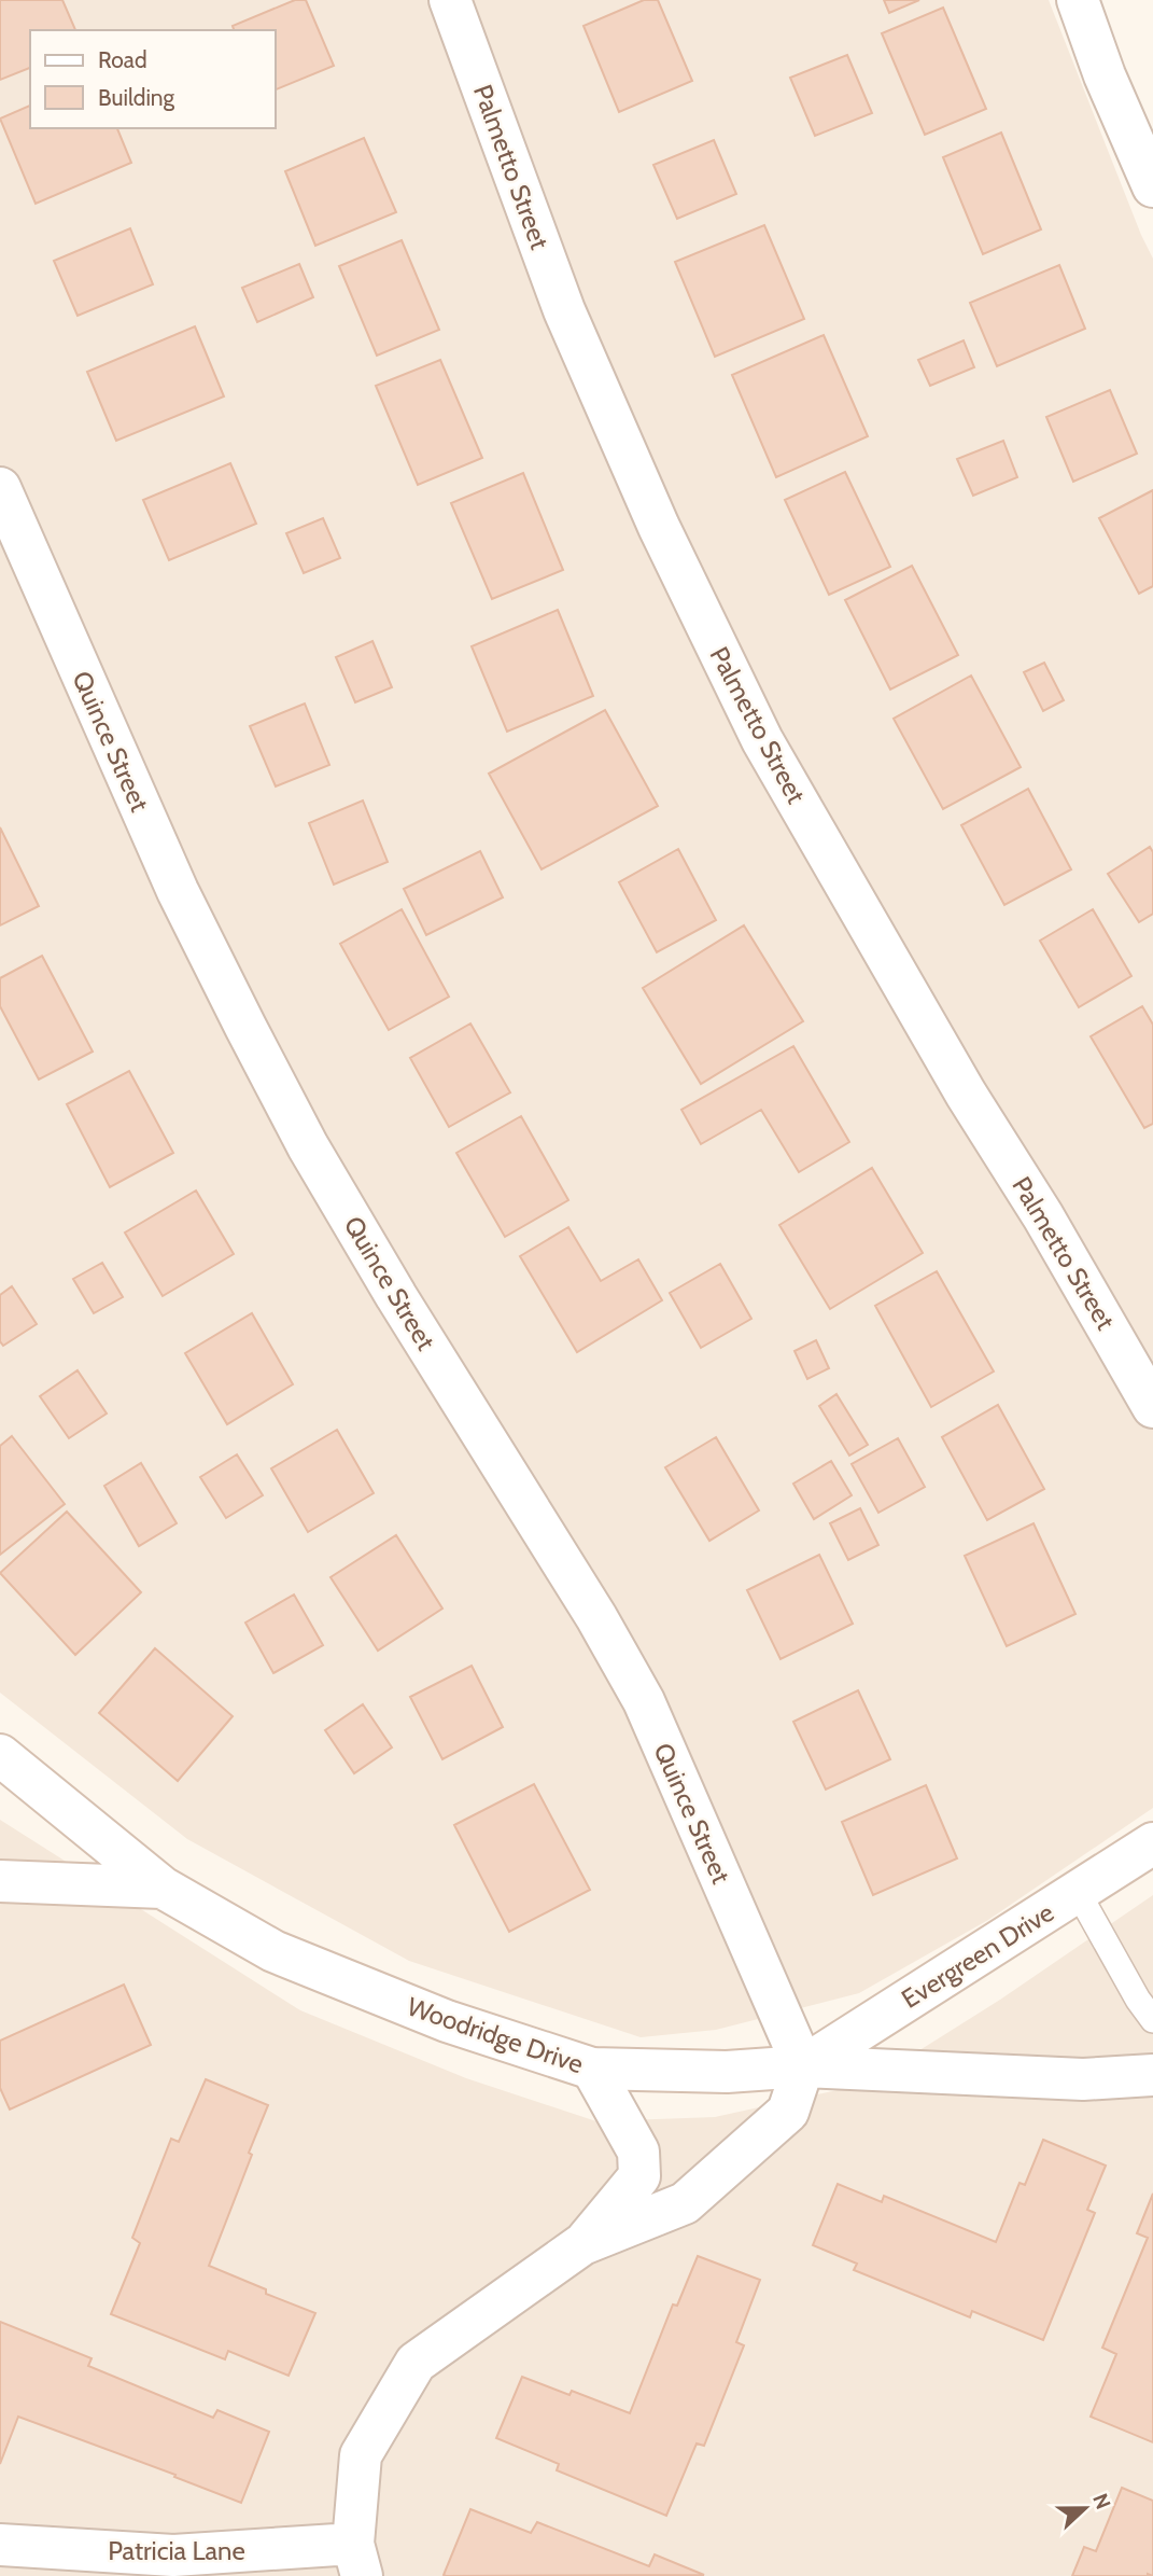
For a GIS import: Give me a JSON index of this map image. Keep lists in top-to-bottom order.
{
  "streets": {
    "street": [
      "Palmetto Street",
      "Quince Street",
      "Evergreen Drive",
      "Woodridge Drive",
      "Patricia Lane"
    ]
  },
  "crossings": [
    ["Quince Street", "Evergreen Drive"],
    ["Quince Street", "Woodridge Drive"],
    ["Evergreen Drive", "Woodridge Drive"]
  ],
  "legend": ["Road", "Building"],
  "north": "right"
}
